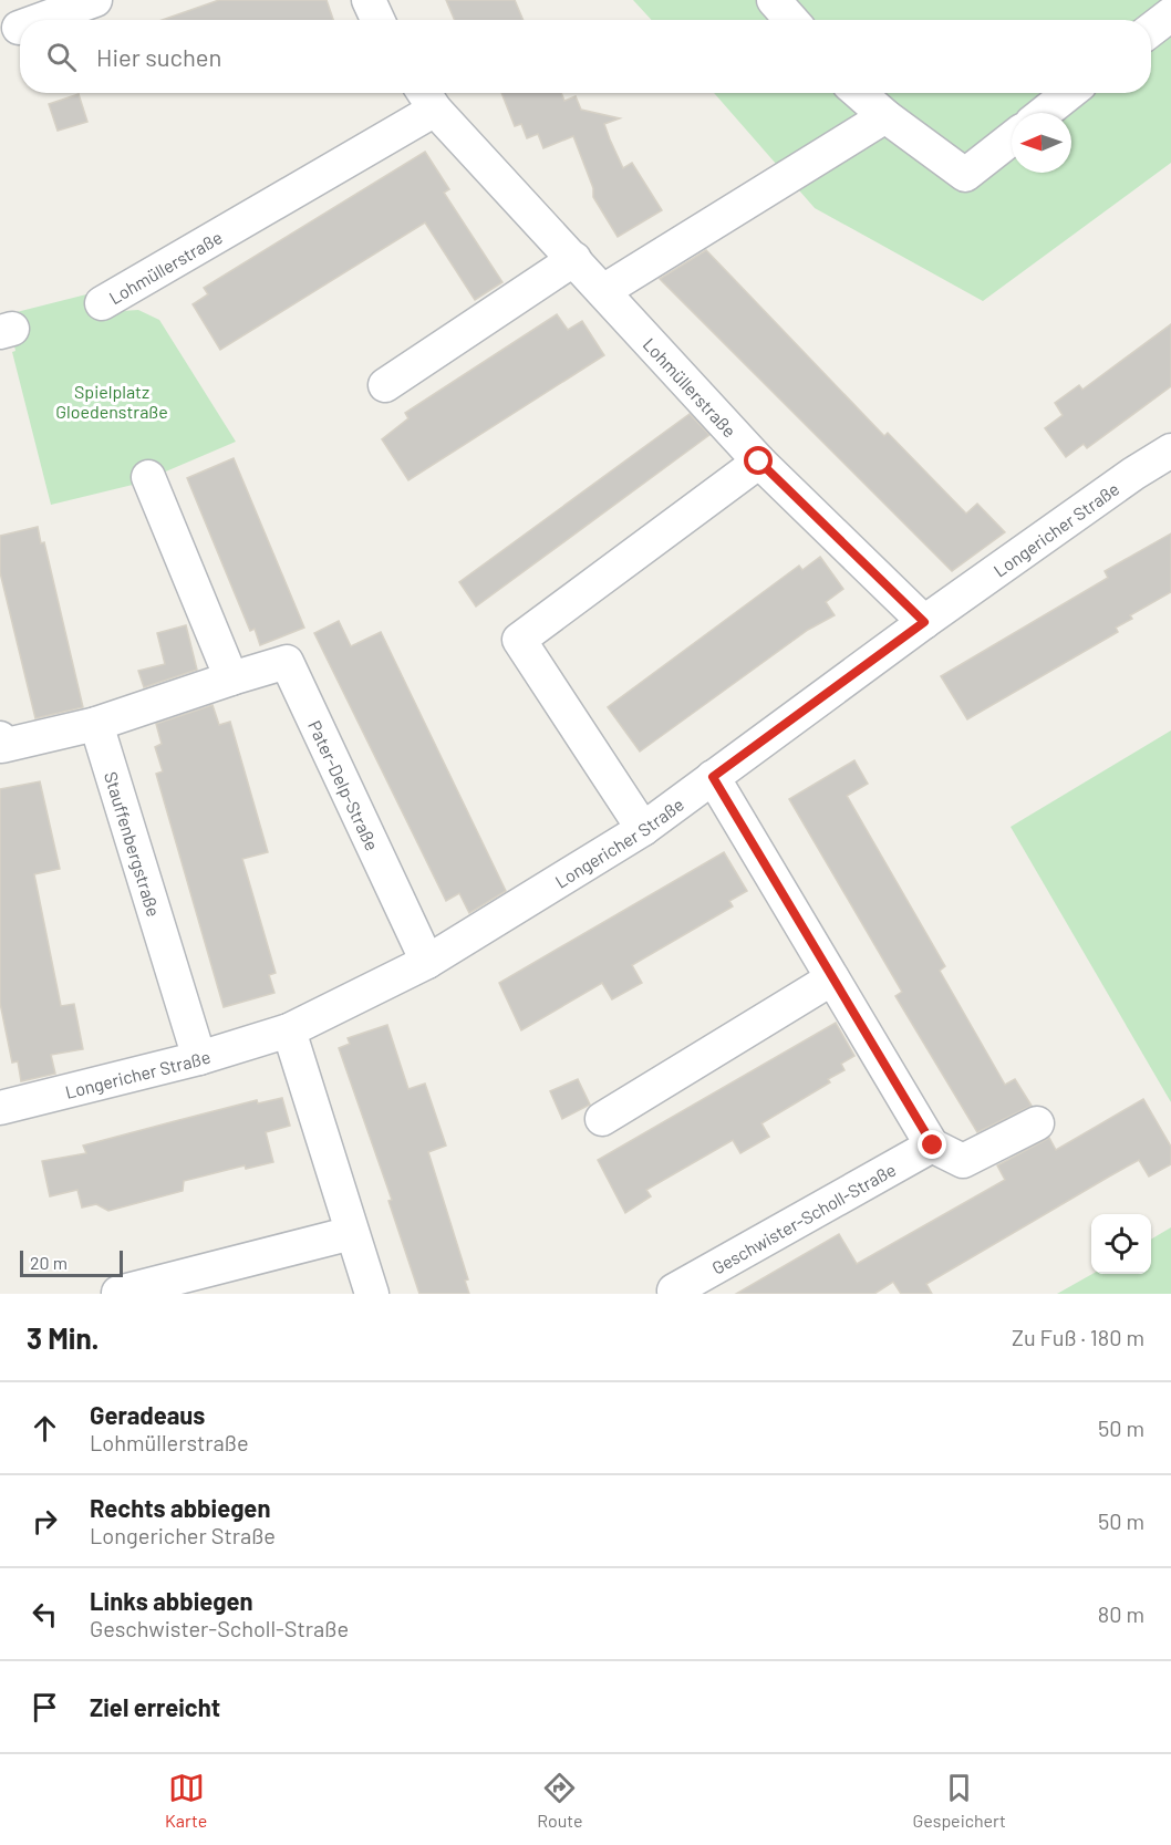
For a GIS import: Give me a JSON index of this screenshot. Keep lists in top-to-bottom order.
{
  "streets": {
    "street": [
      "Lohmüllerstraße",
      "Longericher Straße",
      "Pater-Delp-Straße",
      "Stauffenbergstraße",
      "Geschwister-Scholl-Straße"
    ]
  },
  "crossings": [
    ["Lohmüllerstraße", "Longericher Straße"],
    ["Longericher Straße", "Pater-Delp-Straße"],
    ["Longericher Straße", "Stauffenbergstraße"],
    ["Pater-Delp-Straße", "Stauffenbergstraße"]
  ],
  "parks": ["Spielplatz Gloedenstraße"],
  "scale_bar": "20 m",
  "north": "left",
  "page": {
    "search": "Hier suchen",
    "scale": "20 m",
    "heading": ["3 Min.", "Zu Fuß · 180 m"],
    "list": [
      ["Geradeaus", "Lohmüllerstraße", "50 m"],
      ["Rechts abbiegen", "Longericher Straße", "50 m"],
      ["Links abbiegen", "Geschwister-Scholl-Straße", "80 m"],
      "Ziel erreicht"
    ],
    "nav": ["Karte", "Route", "Gespeichert"]
  }
}
